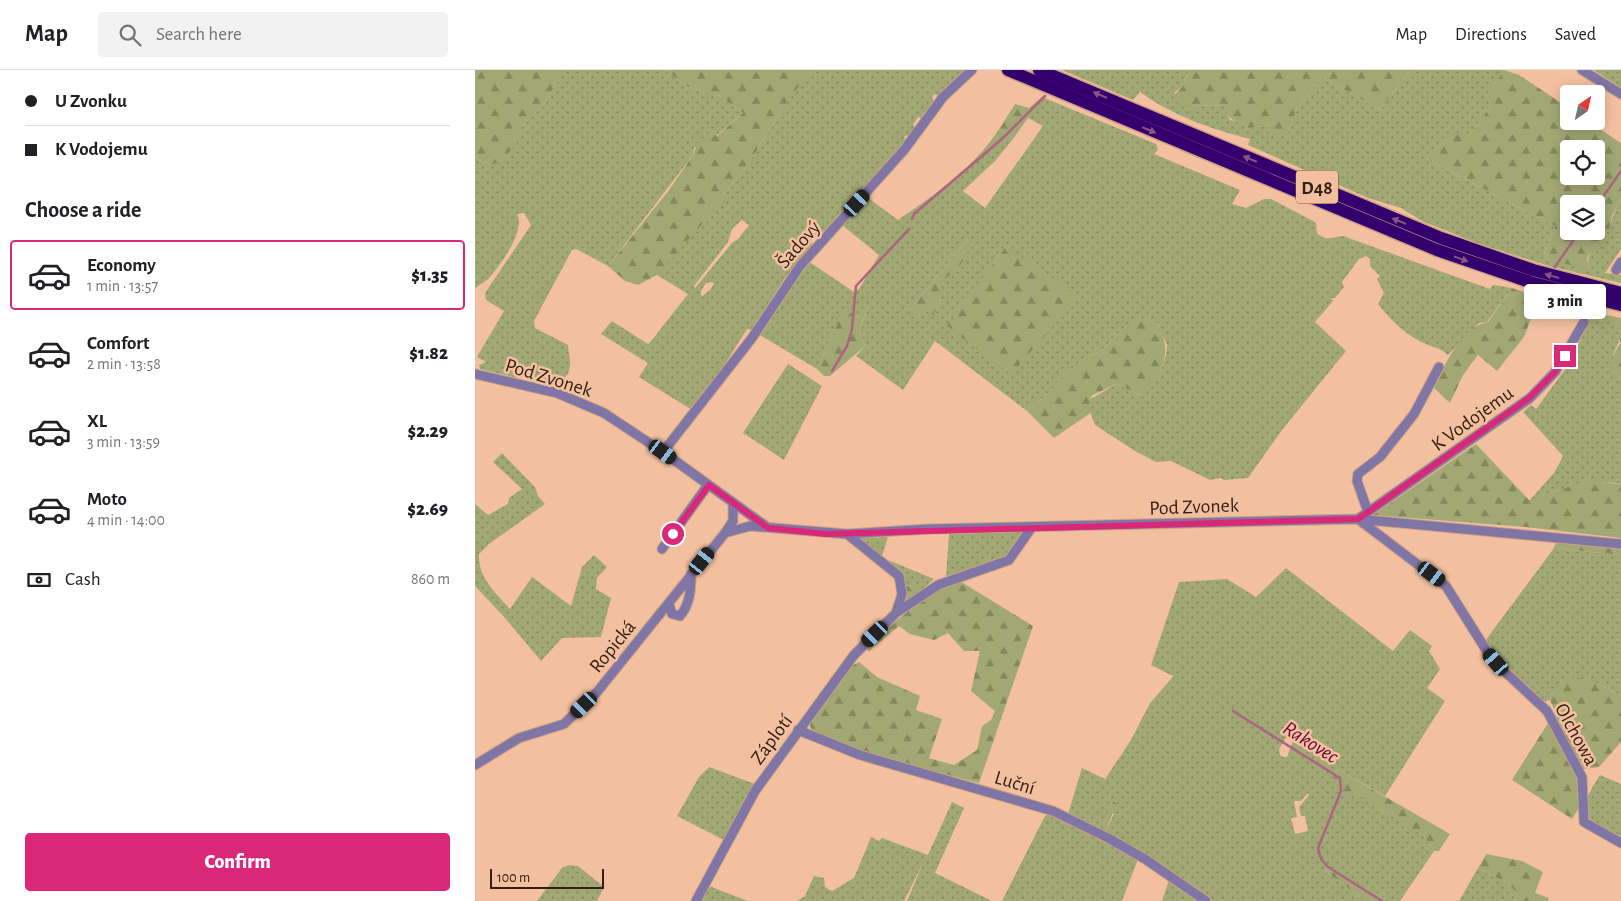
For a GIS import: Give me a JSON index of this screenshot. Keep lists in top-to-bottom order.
{
  "streets": {
    "highway": ["D48"],
    "street": [
      "Šadový",
      "Pod Zvonek",
      "K Vodojemu",
      "Ropická",
      "Olchowa",
      "Záplotí",
      "Luční"
    ]
  },
  "crossings": [
    ["Šadový", "Pod Zvonek"],
    ["Pod Zvonek", "K Vodojemu"],
    ["Pod Zvonek", "Ropická"],
    ["Pod Zvonek", "Olchowa"],
    ["Pod Zvonek", "Záplotí"],
    ["K Vodojemu", "Olchowa"],
    ["Záplotí", "Luční"]
  ],
  "water": ["Rakovec"],
  "scale_bar": "100 m",
  "north": "top right",
  "page": {
    "header": "Map",
    "search": "Search here",
    "nav": ["Map", "Directions", "Saved"],
    "banner": ["U Zvonku", "K Vodojemu"],
    "heading": "Choose a ride",
    "list": [
      {
        "name": "Economy",
        "note": "1 min · 13:57",
        "value": "$1.35"
      },
      {
        "name": "Comfort",
        "note": "2 min · 13:58",
        "value": "$1.82"
      },
      {
        "name": "XL",
        "note": "3 min · 13:59",
        "value": "$2.29"
      },
      {
        "name": "Moto",
        "note": "4 min · 14:00",
        "value": "$2.69"
      }
    ],
    "bubble": "3 min",
    "pay": ["Cash", "860 m"],
    "buttons": "Confirm",
    "scale": "100 m"
  }
}
